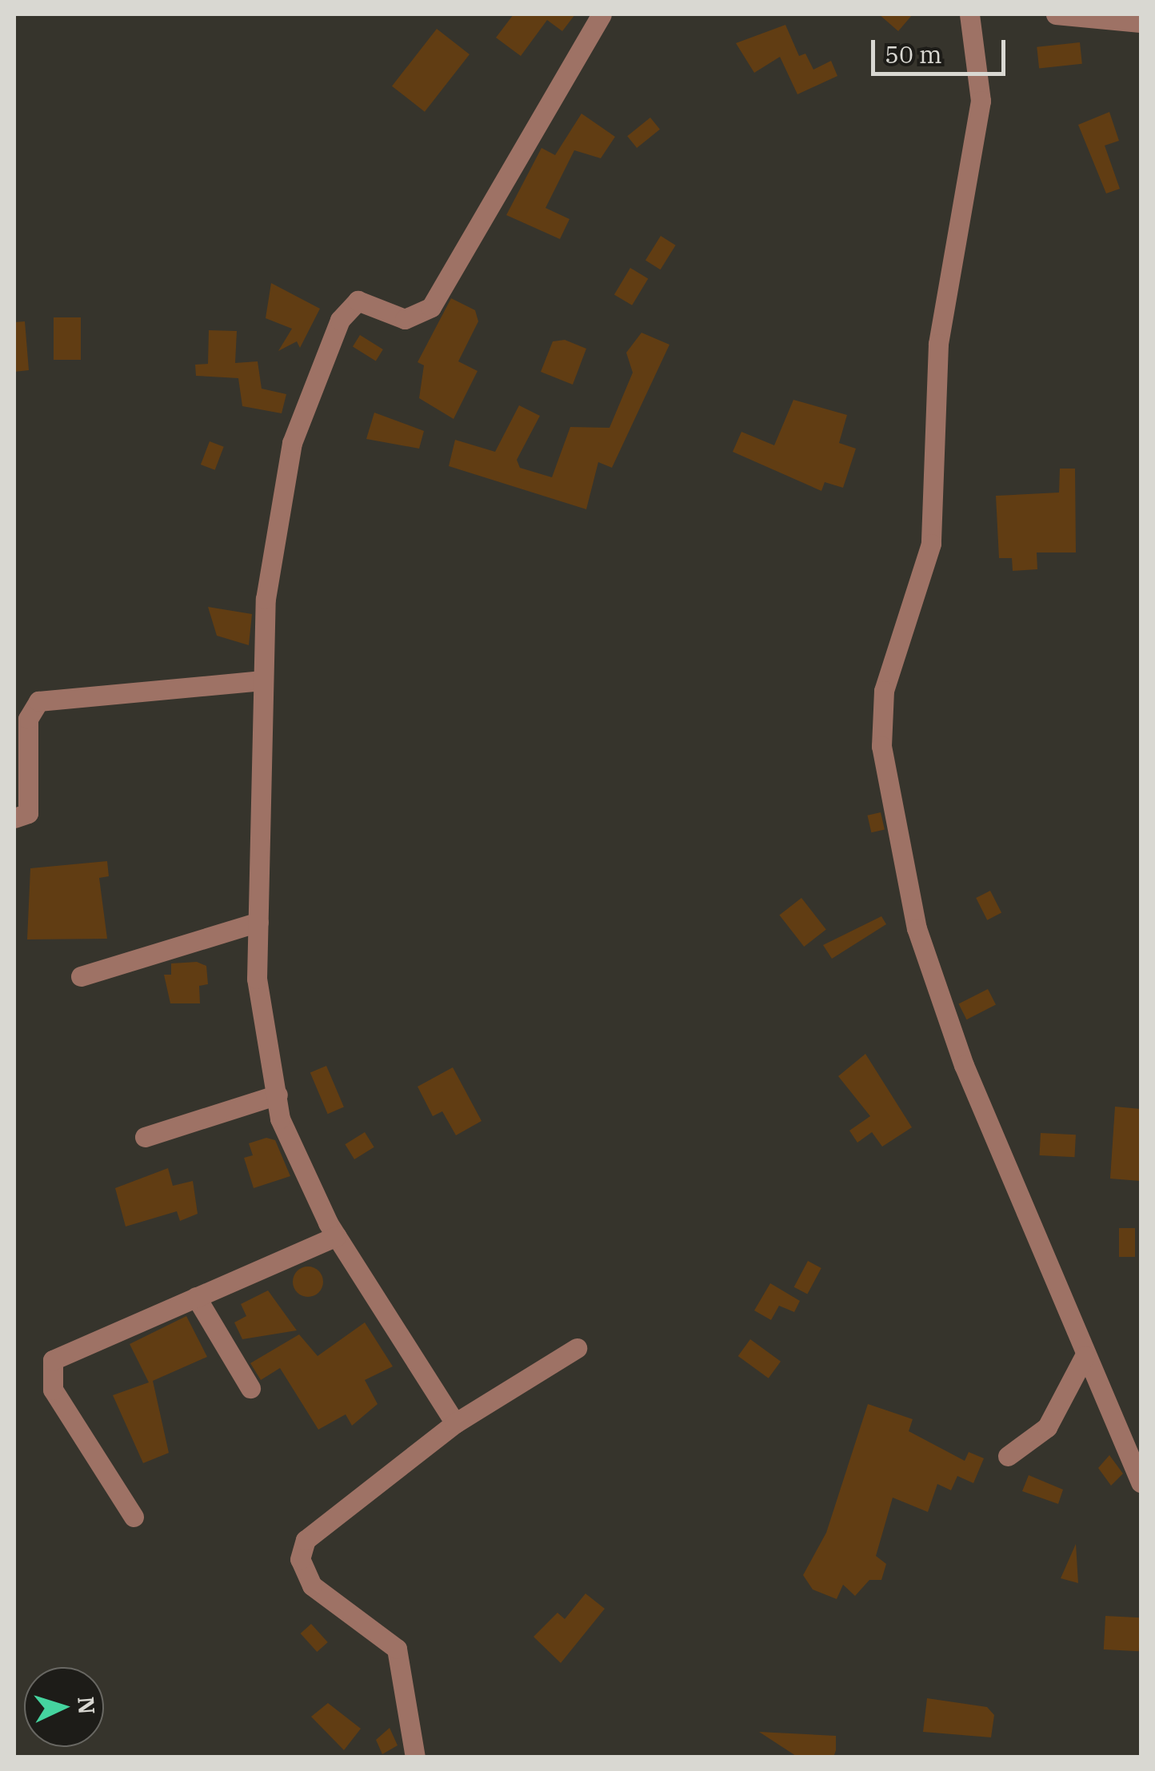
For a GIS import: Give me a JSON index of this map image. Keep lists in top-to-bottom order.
{
  "scale_bar": "50 m",
  "north": "right"
}
